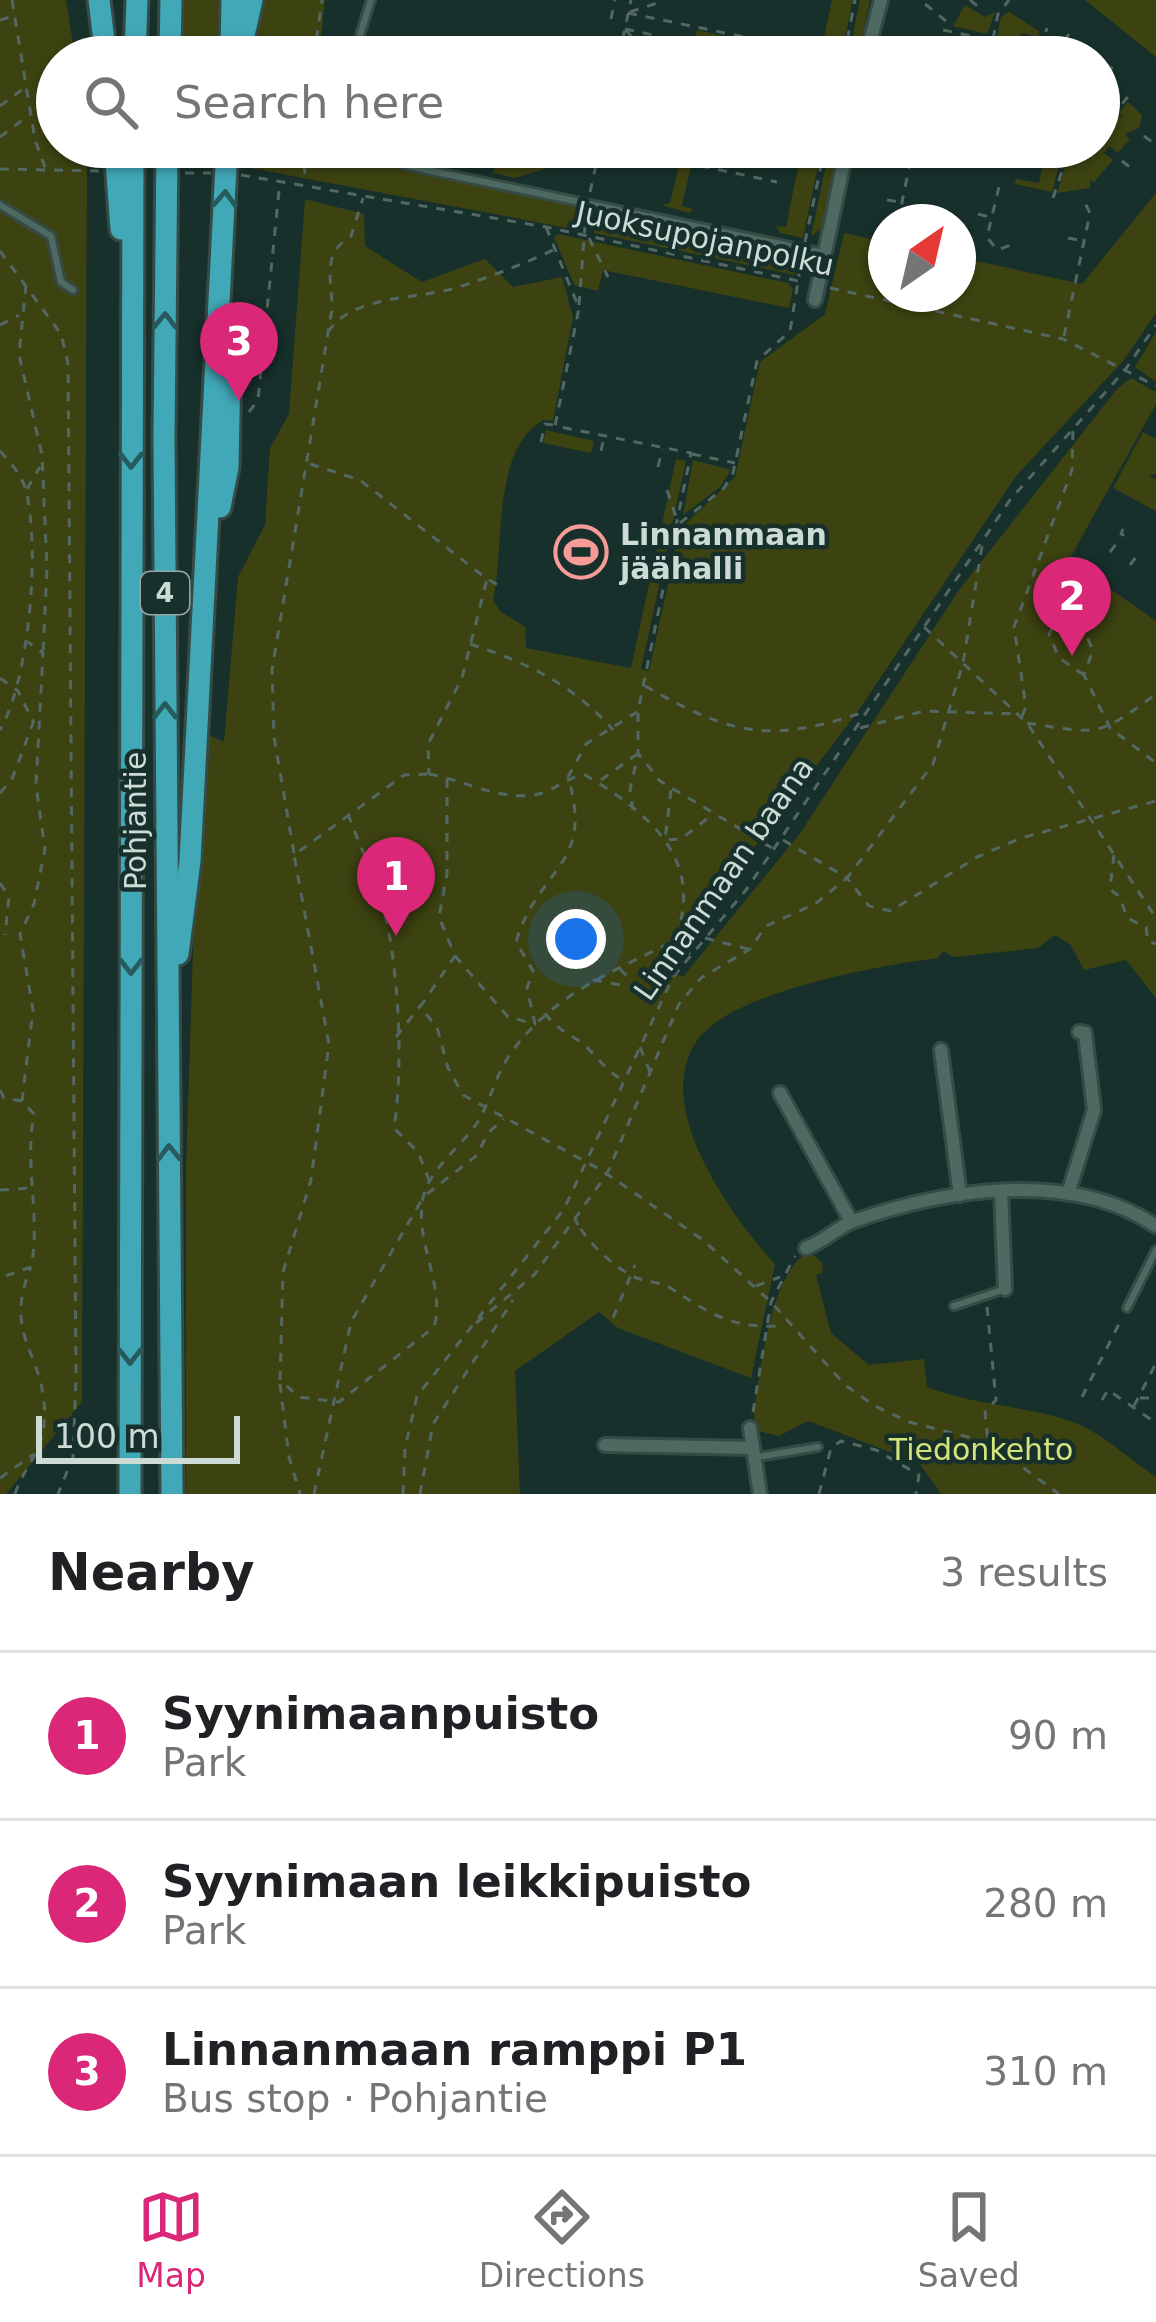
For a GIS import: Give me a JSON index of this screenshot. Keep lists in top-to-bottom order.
{
  "streets": {
    "highway": ["4", "Pohjantie"],
    "path": ["Juoksupojanpolku", "Linnanmaan baana"]
  },
  "crossings": [
    ["Juoksupojanpolku", "Linnanmaan baana"]
  ],
  "parks": ["Tiedonkehto"],
  "places": {
    "sports": ["Linnanmaan jäähalli"]
  },
  "scale_bar": "100 m",
  "north": "top right",
  "page": {
    "search": "Search here",
    "pins": ["3", "2", "1"],
    "scale": "100 m",
    "heading": ["Nearby", "3 results"],
    "list": [
      {
        "mark": "1",
        "name": "Syynimaanpuisto",
        "note": "Park",
        "value": "90 m"
      },
      {
        "mark": "2",
        "name": "Syynimaan leikkipuisto",
        "note": "Park",
        "value": "280 m"
      },
      {
        "mark": "3",
        "name": "Linnanmaan ramppi P1",
        "note": "Bus stop · Pohjantie",
        "value": "310 m"
      }
    ],
    "nav": ["Map", "Directions", "Saved"]
  }
}
